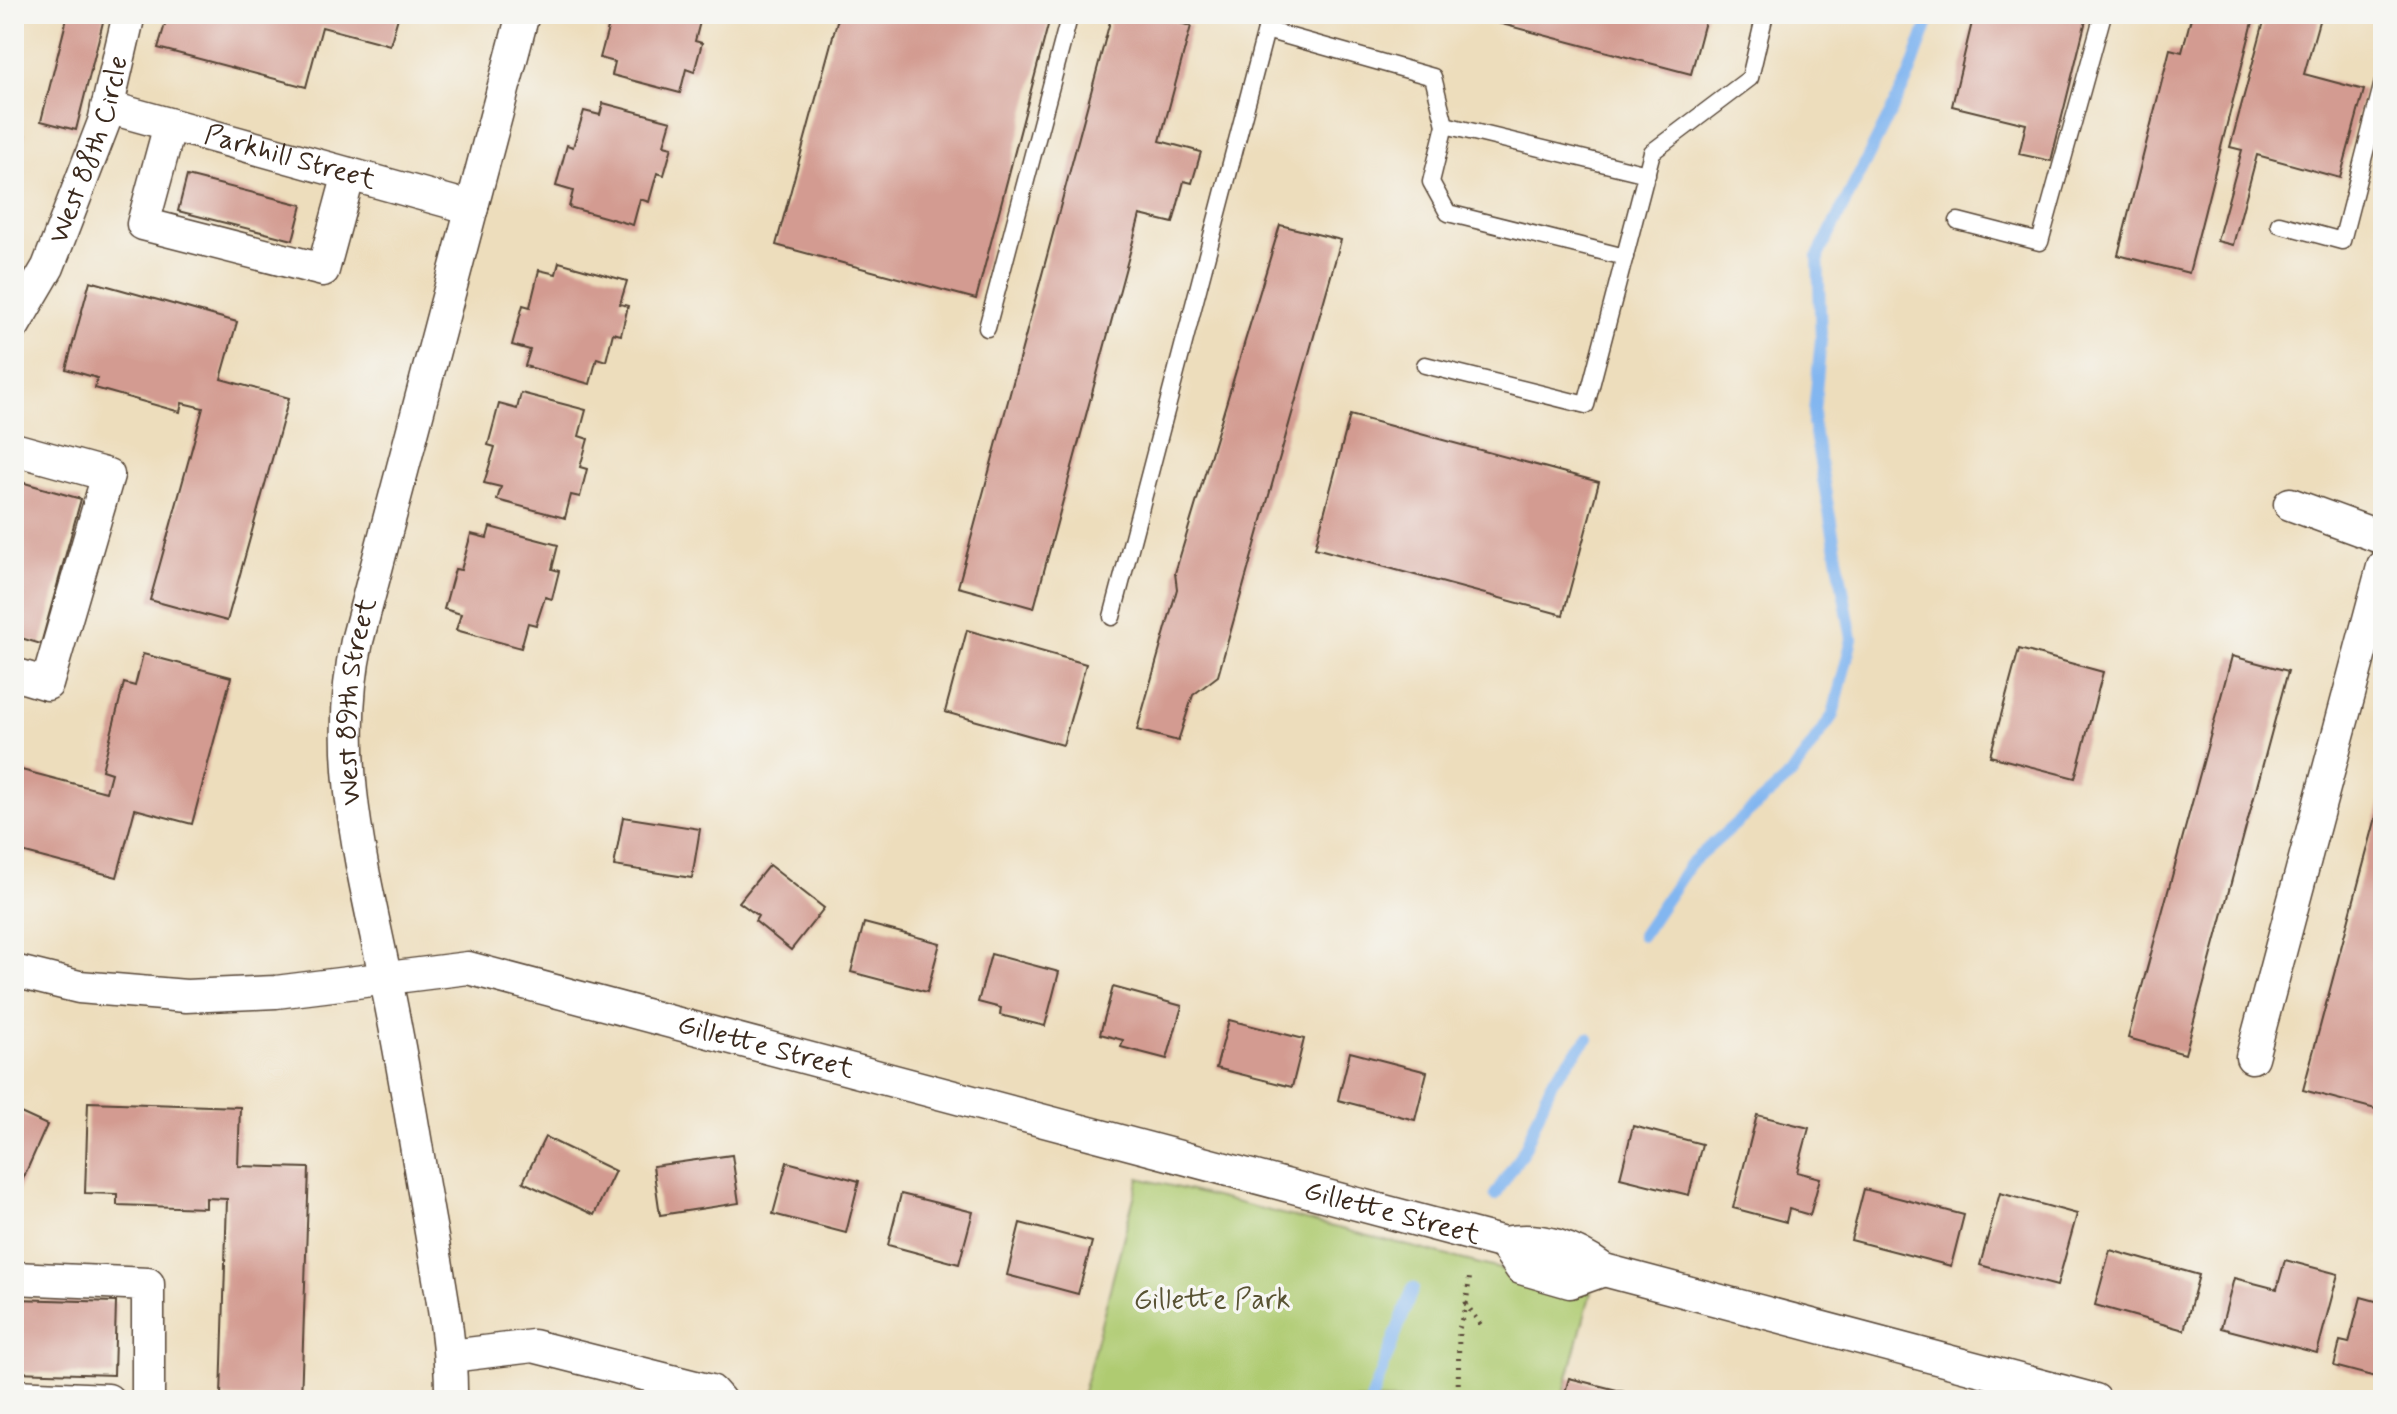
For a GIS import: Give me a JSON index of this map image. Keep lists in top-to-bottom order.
{
  "streets": {
    "street": [
      "West 88th Circle",
      "Parkhill Street",
      "West 89th Street",
      "Gillette Street"
    ]
  },
  "crossings": [
    ["West 88th Circle", "Parkhill Street"],
    ["Parkhill Street", "West 89th Street"],
    ["West 89th Street", "Gillette Street"]
  ],
  "parks": ["Gillette Park"]
}
